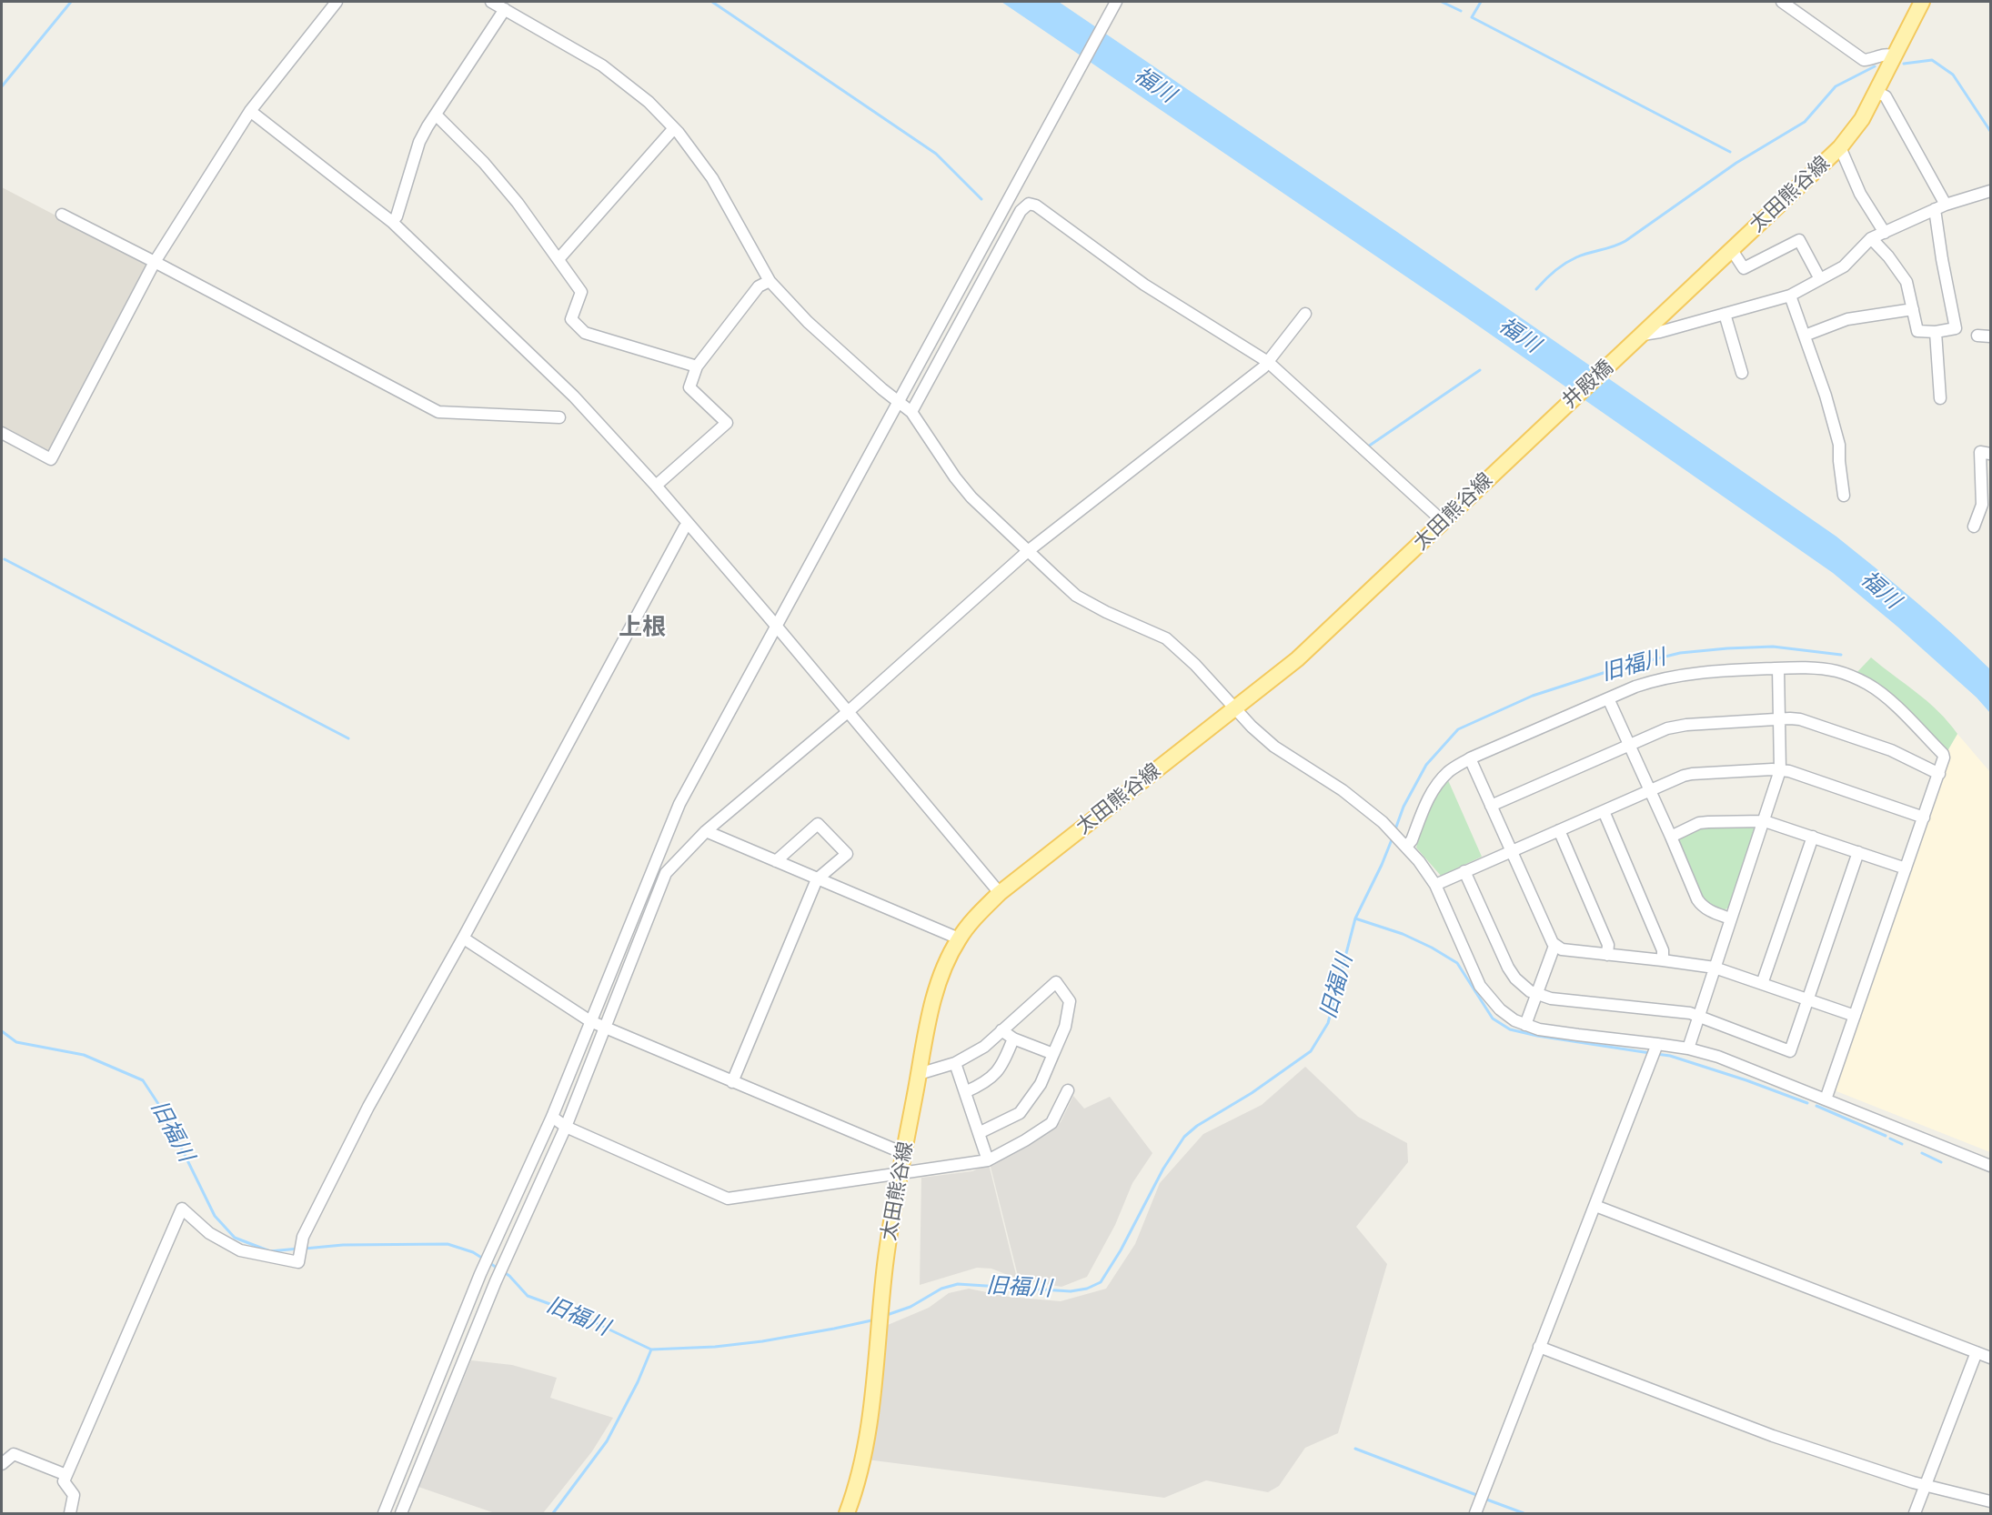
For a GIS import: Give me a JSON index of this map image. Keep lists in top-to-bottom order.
{
  "streets": {
    "main road": ["太田熊谷線", "井殿橋"]
  },
  "crossings": [
    ["太田熊谷線", "井殿橋"]
  ],
  "districts": ["上根"],
  "water": ["福川", "旧福川"]
}
